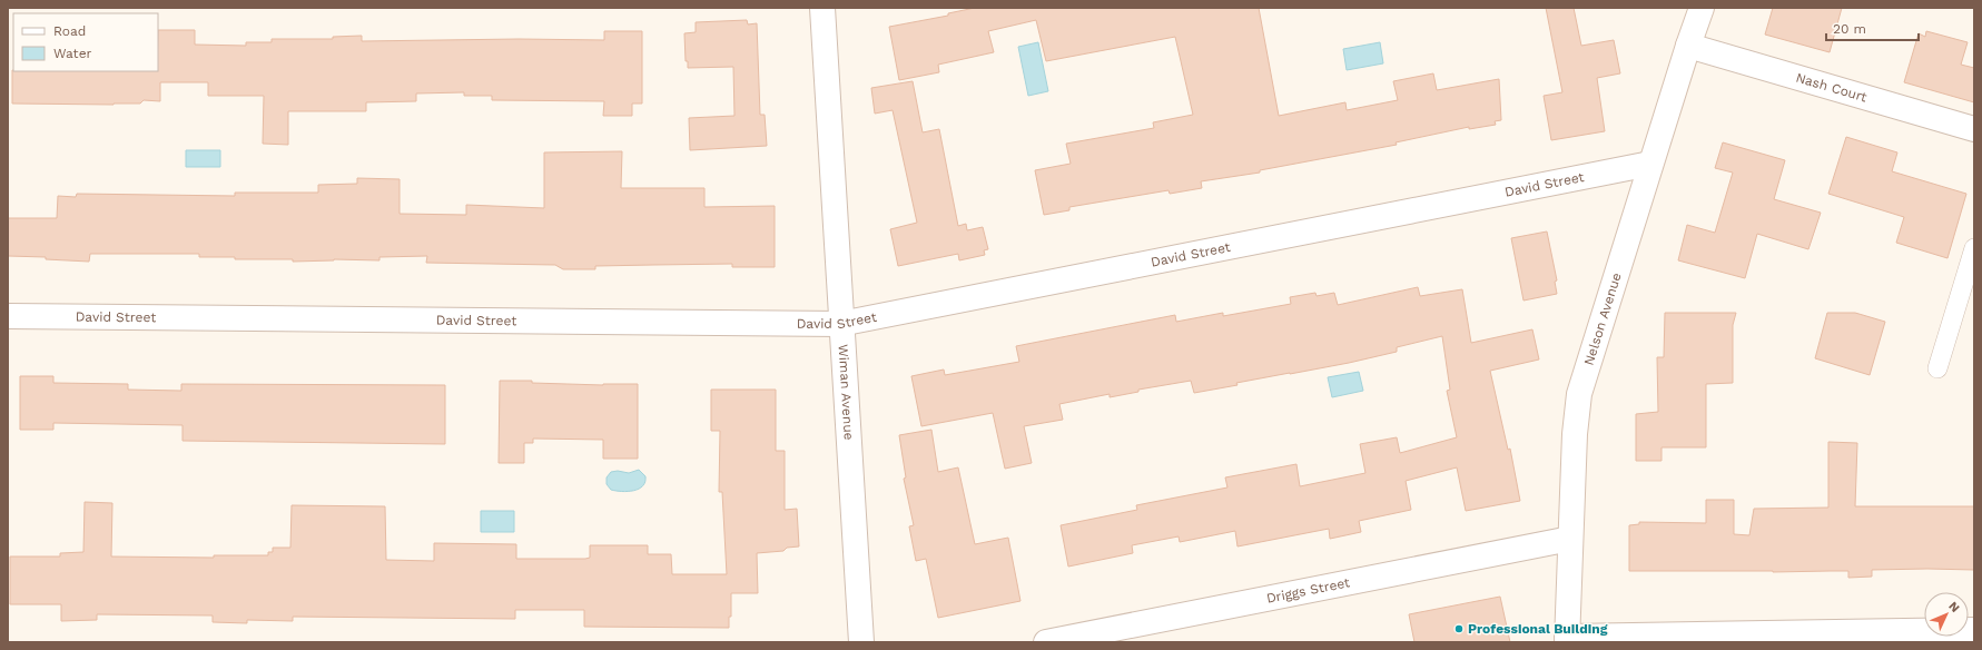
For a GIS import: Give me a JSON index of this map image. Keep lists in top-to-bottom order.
{
  "streets": {
    "street": [
      "Nash Court",
      "David Street",
      "Nelson Avenue",
      "Wiman Avenue",
      "Driggs Street"
    ]
  },
  "crossings": [
    ["Nash Court", "Nelson Avenue"],
    ["David Street", "Nelson Avenue"],
    ["David Street", "Wiman Avenue"],
    ["Nelson Avenue", "Driggs Street"]
  ],
  "places": ["Professional Building"],
  "legend": ["Road", "Water"],
  "scale_bar": "20 m",
  "north": "top right"
}
